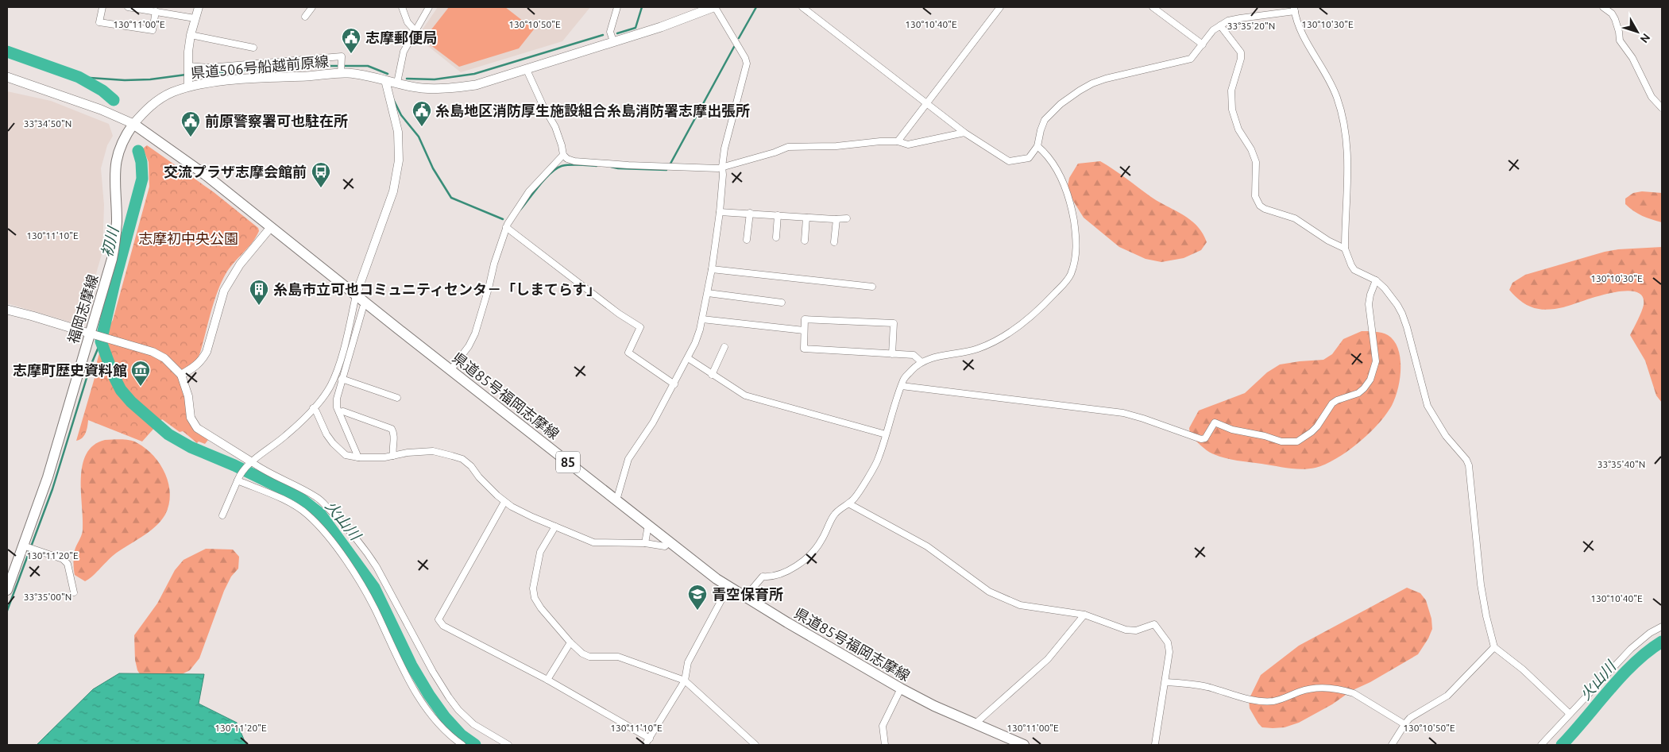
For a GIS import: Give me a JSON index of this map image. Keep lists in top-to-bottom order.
{
  "streets": {
    "main road": [
      "県道506号船越前原線",
      "福岡志摩線",
      "県道85号福岡志摩線",
      "85"
    ]
  },
  "crossings": [
    ["県道506号船越前原線", "福岡志摩線"],
    ["県道506号船越前原線", "県道85号福岡志摩線"],
    ["福岡志摩線", "県道85号福岡志摩線"]
  ],
  "water": ["初川", "火山川"],
  "parks": ["志摩初中央公園"],
  "places": {
    "public building": ["志摩郵便局", "糸島地区消防厚生施設組合糸島消防署志摩出張所", "前原警察署可也駐在所"],
    "bus stop": ["交流プラザ志摩会館前"],
    "building": ["糸島市立可也コミュニティセンタ－「しまてらす」"],
    "museum": ["志摩町歴史資料館"],
    "school or university": ["青空保育所"]
  },
  "north": "bottom right",
  "coordinates": [
    "130°11'00\"E",
    "130°10'50\"E",
    "130°10'40\"E",
    "130°10'30\"E",
    "33°35'20\"N",
    "33°34'50\"N",
    "130°11'10\"E",
    "33°35'40\"N",
    "130°11'20\"E",
    "33°35'00\"N"
  ]
}
